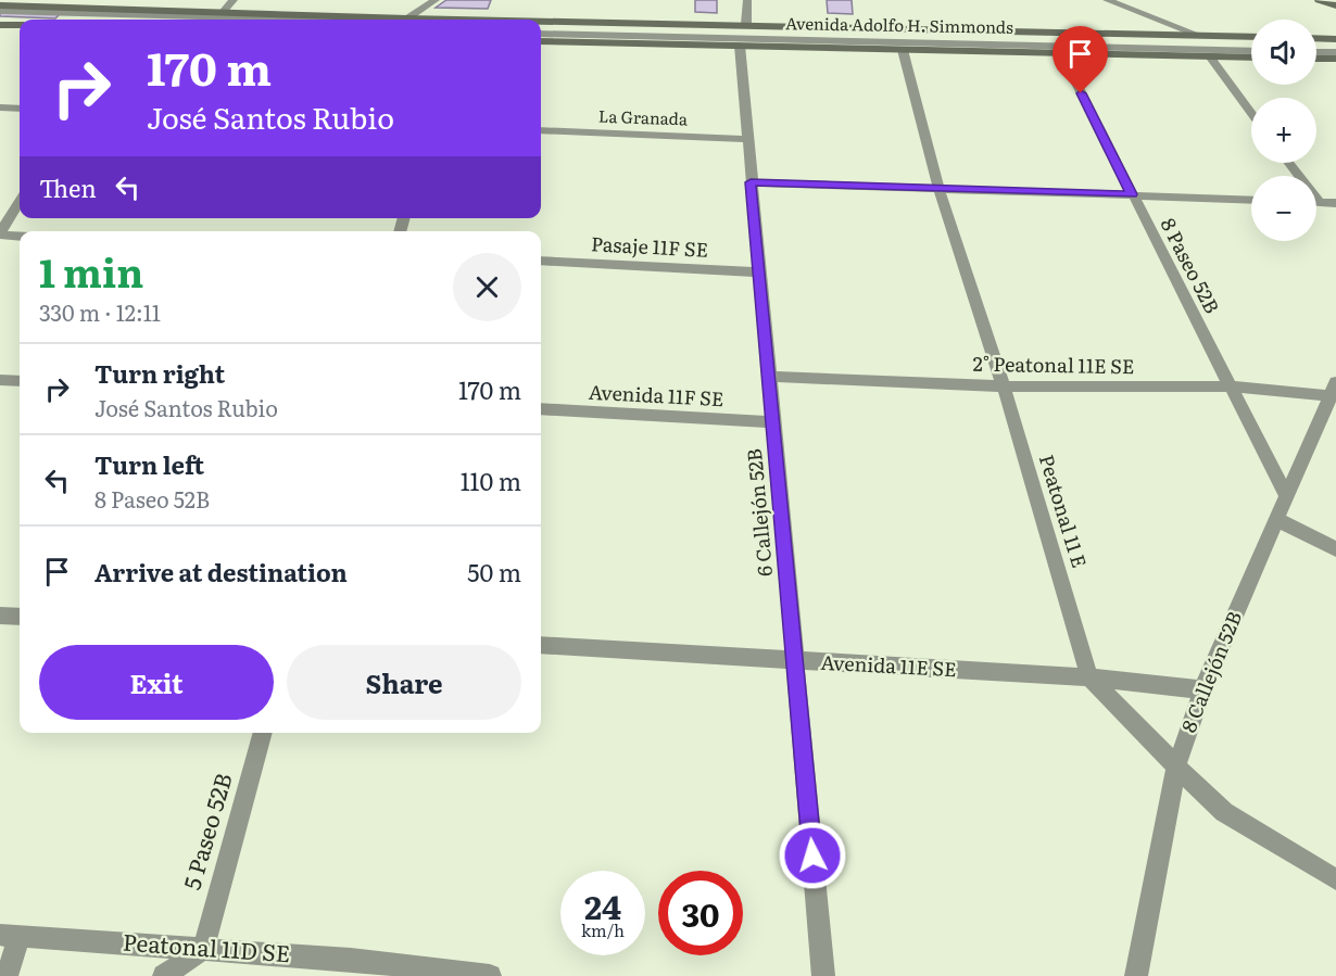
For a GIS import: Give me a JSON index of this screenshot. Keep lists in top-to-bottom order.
{
  "streets": {
    "main road": ["Avenida Adolfo H. Simmonds"],
    "street": [
      "La Granada",
      "Pasaje 11F SE",
      "8 Paseo 52B",
      "2° Peatonal 11E SE",
      "Avenida 11F SE",
      "Peatonal 11 E",
      "6 Callejón 52B",
      "Avenida 11E SE",
      "8 Callejón 52B",
      "5 Paseo 52B",
      "Peatonal 11D SE"
    ]
  },
  "crossings": [
    ["Avenida Adolfo H. Simmonds", "8 Paseo 52B"],
    ["Avenida Adolfo H. Simmonds", "Peatonal 11 E"],
    ["Avenida Adolfo H. Simmonds", "6 Callejón 52B"],
    ["La Granada", "6 Callejón 52B"],
    ["Pasaje 11F SE", "6 Callejón 52B"],
    ["8 Paseo 52B", "2° Peatonal 11E SE"],
    ["8 Paseo 52B", "8 Callejón 52B"],
    ["2° Peatonal 11E SE", "Peatonal 11 E"],
    ["2° Peatonal 11E SE", "6 Callejón 52B"],
    ["2° Peatonal 11E SE", "8 Callejón 52B"],
    ["Avenida 11F SE", "6 Callejón 52B"],
    ["Peatonal 11 E", "Avenida 11E SE"],
    ["Peatonal 11 E", "8 Callejón 52B"],
    ["6 Callejón 52B", "Avenida 11E SE"],
    ["Avenida 11E SE", "8 Callejón 52B"],
    ["5 Paseo 52B", "Peatonal 11D SE"]
  ],
  "page": {
    "map_buttons": ["+", "−"],
    "turn": ["170 m", "José Santos Rubio"],
    "then": "Then",
    "heading": ["1 min", "330 m · 12:11"],
    "list": [
      {
        "name": "Turn right",
        "note": "José Santos Rubio",
        "value": "170 m"
      },
      {
        "name": "Turn left",
        "note": "8 Paseo 52B",
        "value": "110 m"
      },
      {
        "name": "Arrive at destination",
        "value": "50 m"
      }
    ],
    "buttons": ["Exit", "Share"],
    "speed": "24 km/h",
    "limit": "30"
  }
}
